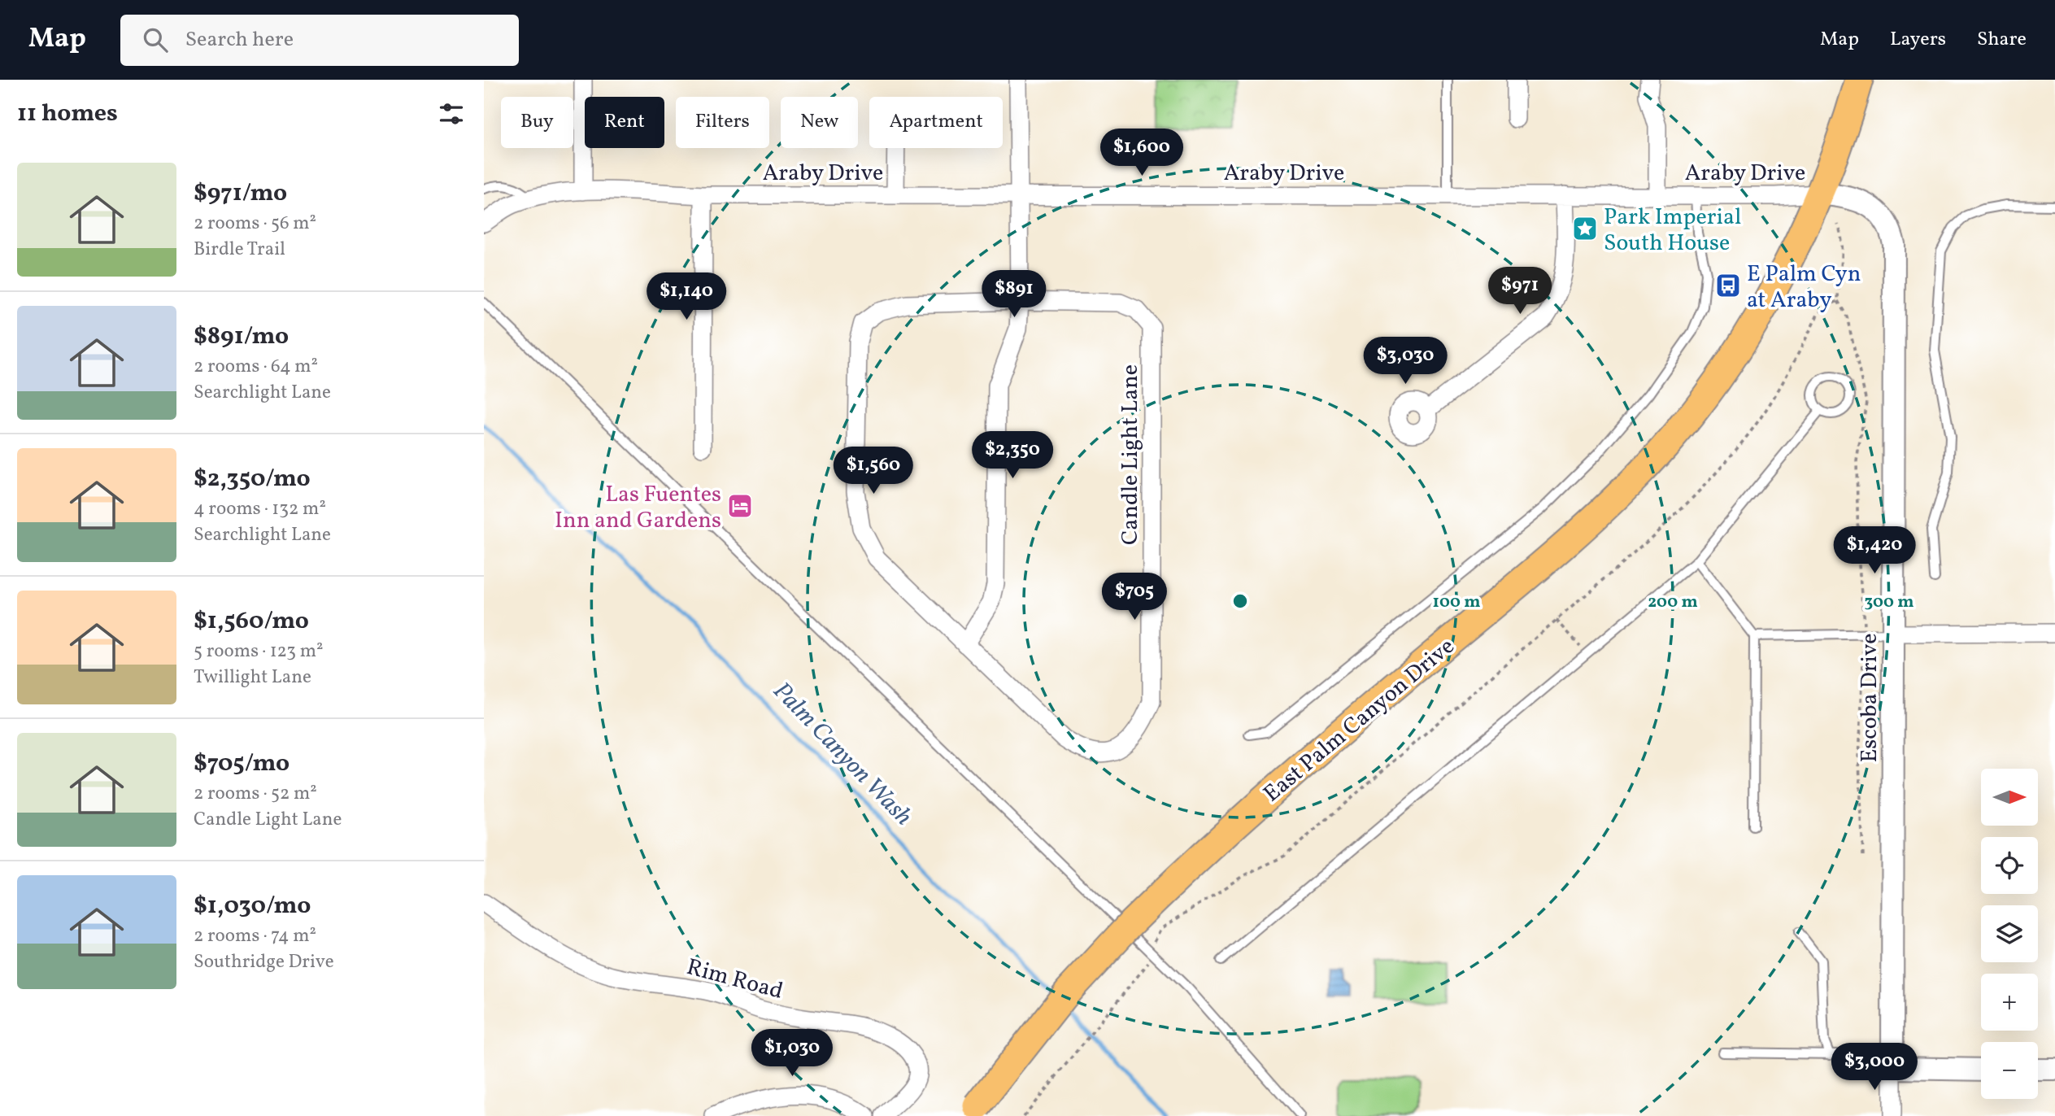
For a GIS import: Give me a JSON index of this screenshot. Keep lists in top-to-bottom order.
{
  "streets": {
    "main road": ["East Palm Canyon Drive"],
    "street": [
      "Araby Drive",
      "Candle Light Lane",
      "Escoba Drive",
      "Rim Road"
    ]
  },
  "crossings": [
    ["Araby Drive", "Escoba Drive"],
    ["Araby Drive", "East Palm Canyon Drive"],
    ["Escoba Drive", "East Palm Canyon Drive"]
  ],
  "water": ["Palm Canyon Wash"],
  "places": {
    "place": ["Park Imperial South House"],
    "bus stop": ["E Palm Cyn at Araby"],
    "hotel": ["Las Fuentes Inn and Gardens"]
  },
  "north": "right",
  "page": {
    "header": "Map",
    "search": "Search here",
    "nav": ["Map", "Layers", "Share"],
    "heading": "11 homes",
    "chip": [
      "Buy",
      "Rent",
      "Filters",
      "New",
      "Apartment"
    ],
    "price": [
      "$1,600",
      "$971",
      "$891",
      "$1,140",
      "$3,030",
      "$2,350",
      "$1,560",
      "$1,420",
      "$705",
      "$1,030",
      "$3,000"
    ],
    "list": [
      {
        "name": "$971/mo",
        "note": "2 rooms · 56 m² · Birdle Trail"
      },
      {
        "name": "$891/mo",
        "note": "2 rooms · 64 m² · Searchlight Lane"
      },
      {
        "name": "$2,350/mo",
        "note": "4 rooms · 132 m² · Searchlight Lane"
      },
      {
        "name": "$1,560/mo",
        "note": "5 rooms · 123 m² · Twillight Lane"
      },
      {
        "name": "$705/mo",
        "note": "2 rooms · 52 m² · Candle Light Lane"
      },
      {
        "name": "$1,030/mo",
        "note": "2 rooms · 74 m² · Southridge Drive"
      }
    ],
    "map_buttons": ["+", "−"]
  },
  "rings": ["100 m", "200 m", "300 m"]
}
